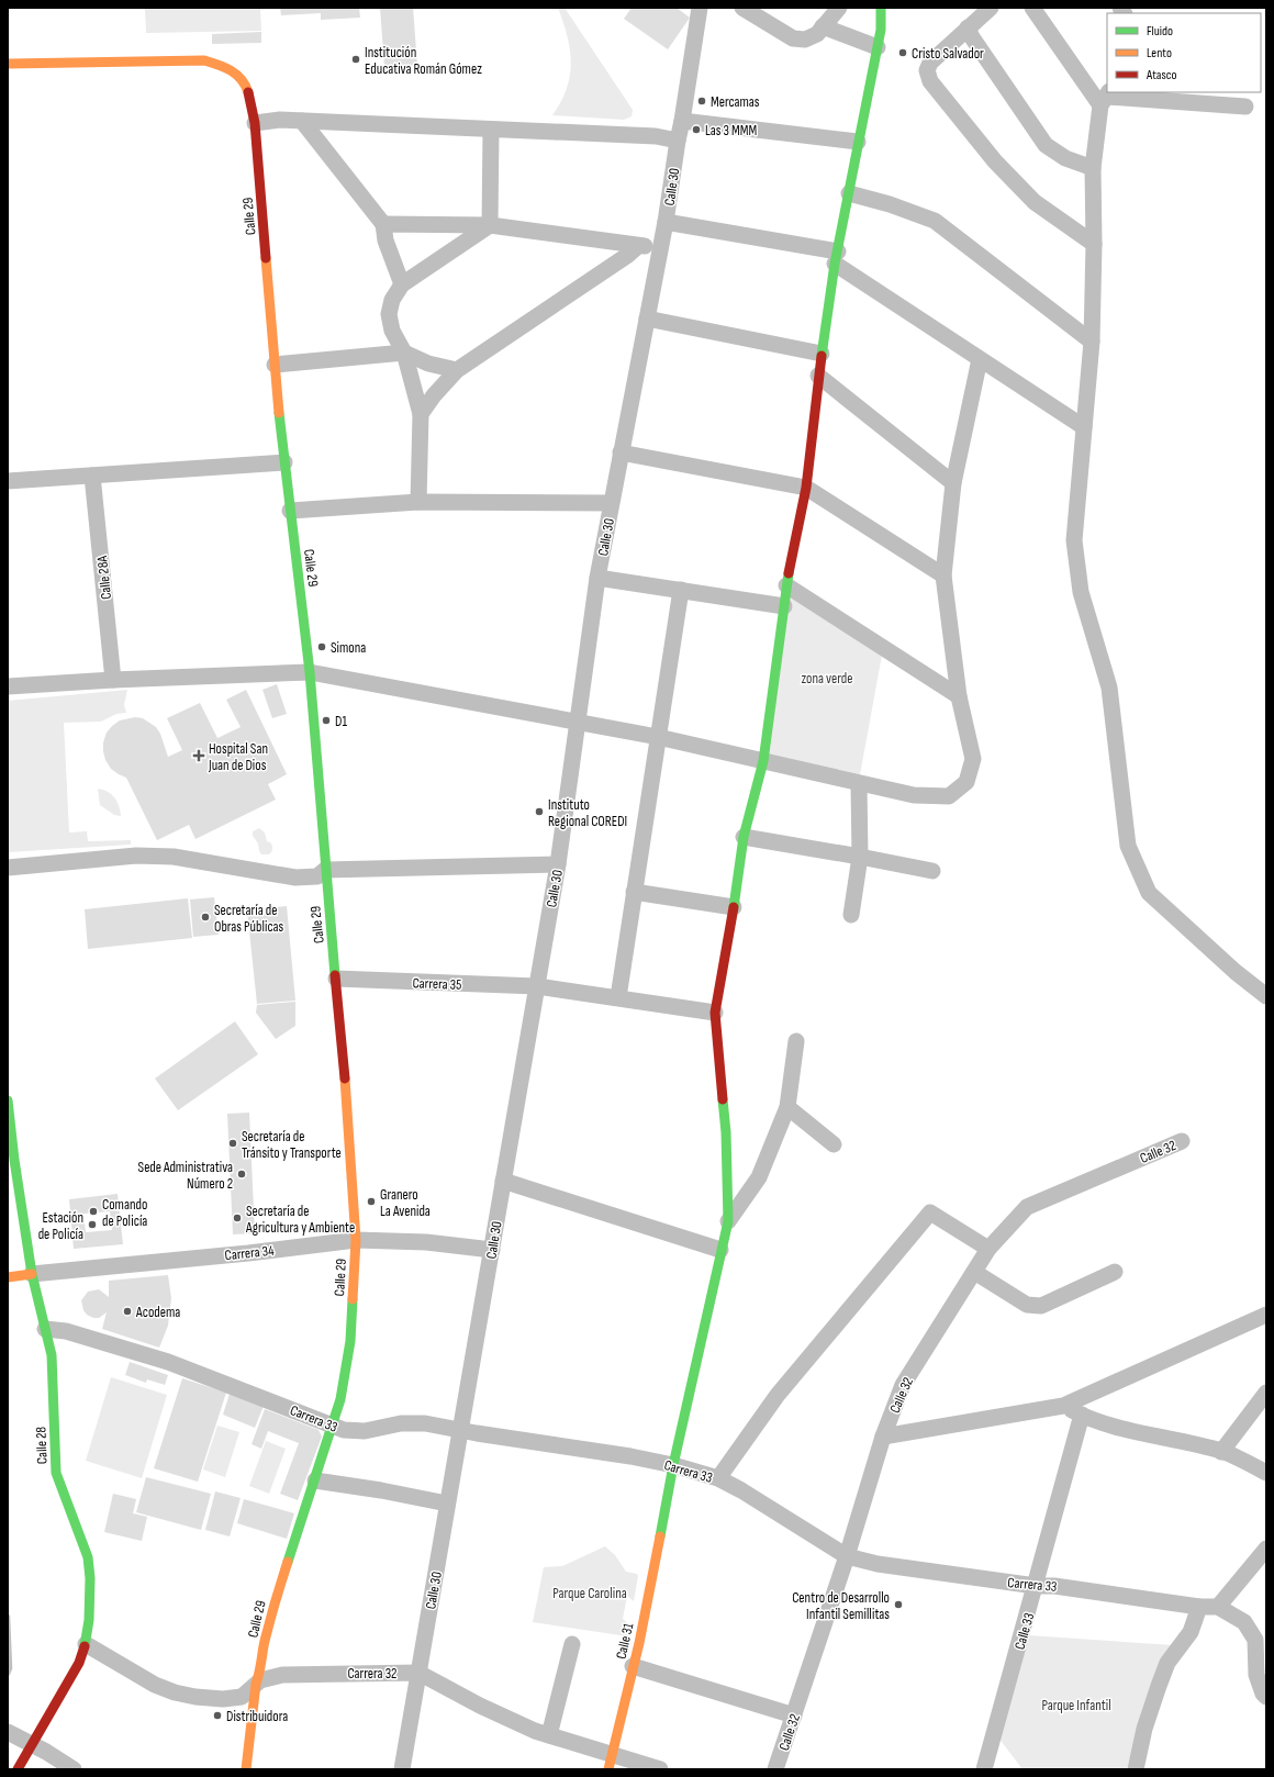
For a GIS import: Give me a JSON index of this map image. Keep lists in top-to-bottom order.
{
  "streets": {
    "street": [
      "Calle 30",
      "Calle 29",
      "Calle 28A",
      "Carrera 35",
      "Calle 32",
      "Carrera 34",
      "Carrera 33",
      "Calle 28",
      "Calle 33",
      "Calle 31",
      "Carrera 32"
    ]
  },
  "crossings": [
    ["Calle 30", "Carrera 35"],
    ["Calle 30", "Carrera 34"],
    ["Calle 30", "Carrera 33"],
    ["Calle 30", "Carrera 32"],
    ["Calle 29", "Carrera 35"],
    ["Calle 29", "Carrera 34"],
    ["Calle 29", "Carrera 33"],
    ["Calle 29", "Carrera 32"],
    ["Carrera 35", "Calle 31"],
    ["Calle 32", "Carrera 33"],
    ["Carrera 34", "Calle 28"],
    ["Carrera 33", "Calle 28"],
    ["Carrera 33", "Calle 33"],
    ["Carrera 33", "Calle 31"],
    ["Calle 28", "Carrera 32"],
    ["Calle 31", "Carrera 32"]
  ],
  "parks": ["zona verde", "Parque Carolina", "Parque Infantil"],
  "places": {
    "other": [
      "Cristo Salvador",
      "Institución Educativa Román Gómez",
      "Mercamas",
      "Las 3 MMM",
      "Simona",
      "D1",
      "Instituto Regional COREDI",
      "Secretaría de Obras Públicas",
      "Secretaría de Tránsito y Transporte",
      "Sede Administrativa Número 2",
      "Granero La Avenida",
      "Comando de Policía",
      "Secretaría de Agricultura y Ambiente",
      "Estación de Policía",
      "Acodema",
      "Centro de Desarrollo Infantil Semillitas",
      "Distribuidora"
    ],
    "health": ["Hospital San Juan de Dios"]
  },
  "legend": ["Fluido", "Lento", "Atasco"]
}
